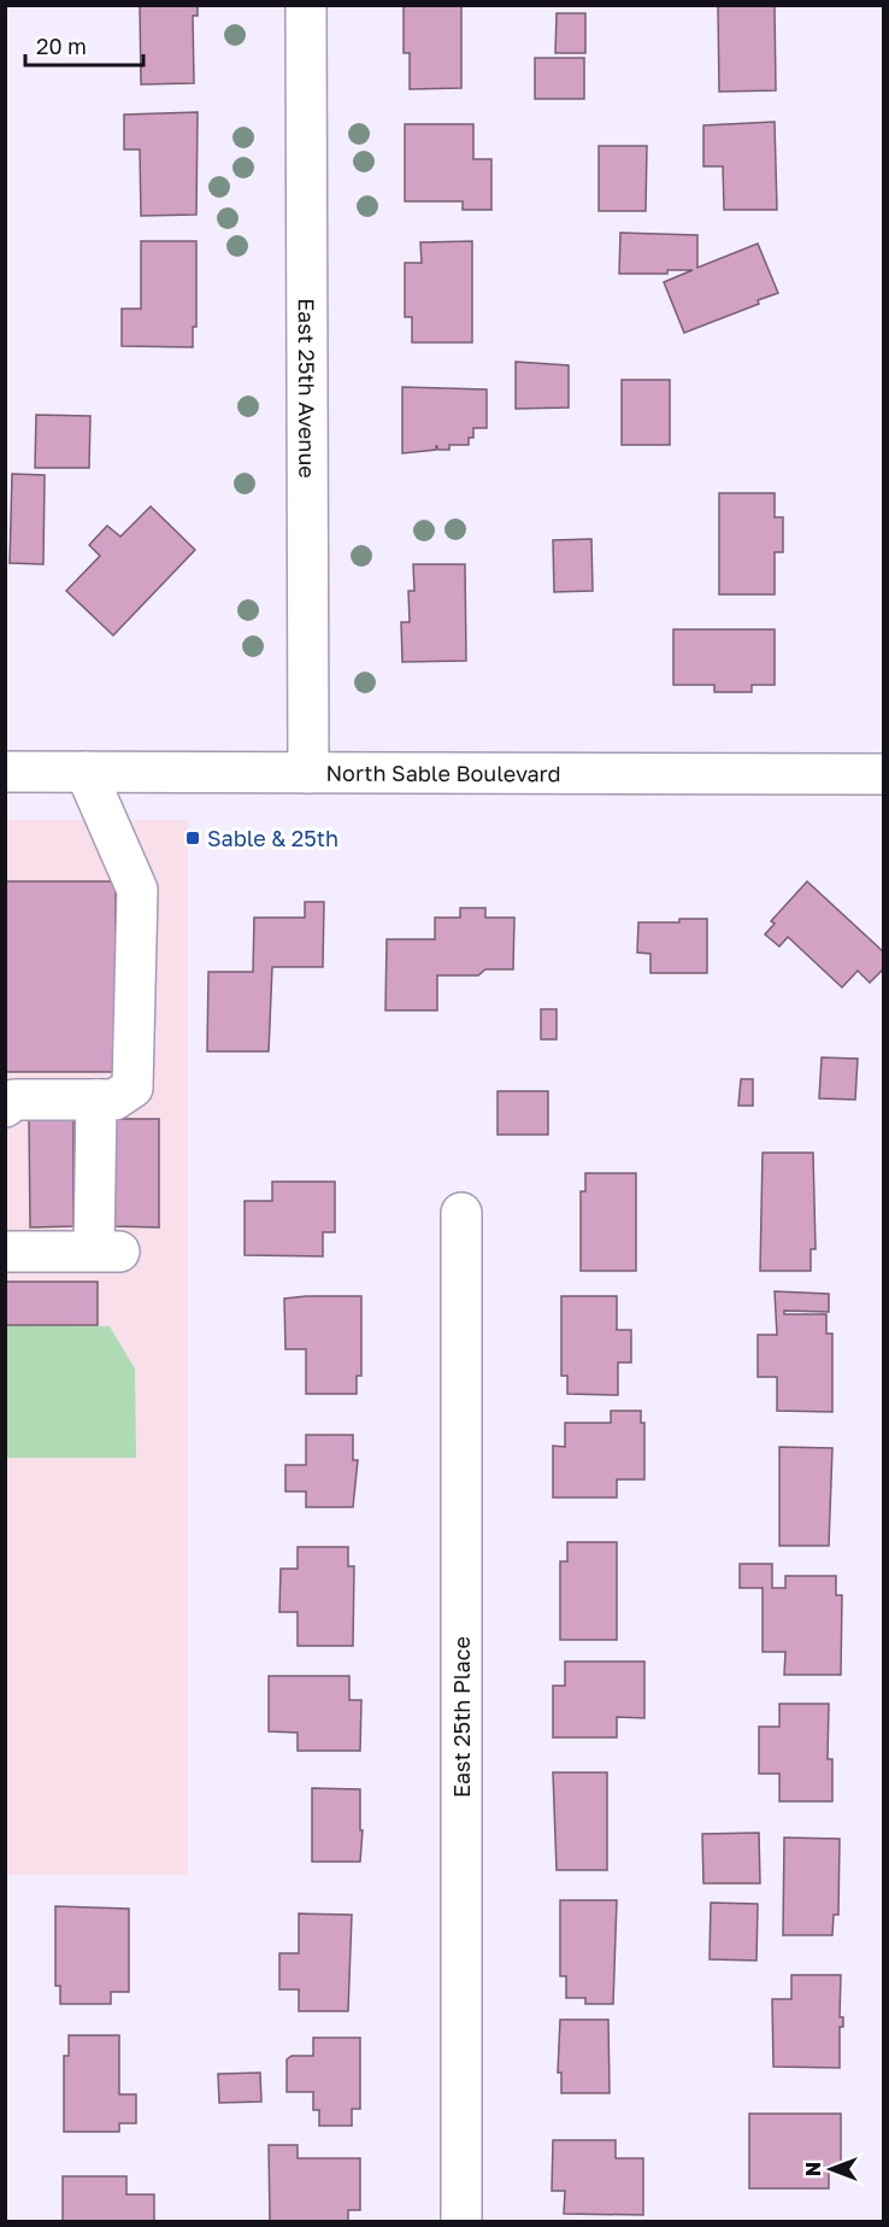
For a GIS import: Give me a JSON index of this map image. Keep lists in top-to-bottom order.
{
  "streets": {
    "street": ["East 25th Avenue", "North Sable Boulevard", "East 25th Place"]
  },
  "crossings": [
    ["East 25th Avenue", "North Sable Boulevard"]
  ],
  "places": {
    "transit": ["Sable & 25th"]
  },
  "scale_bar": "20 m",
  "north": "left"
}
